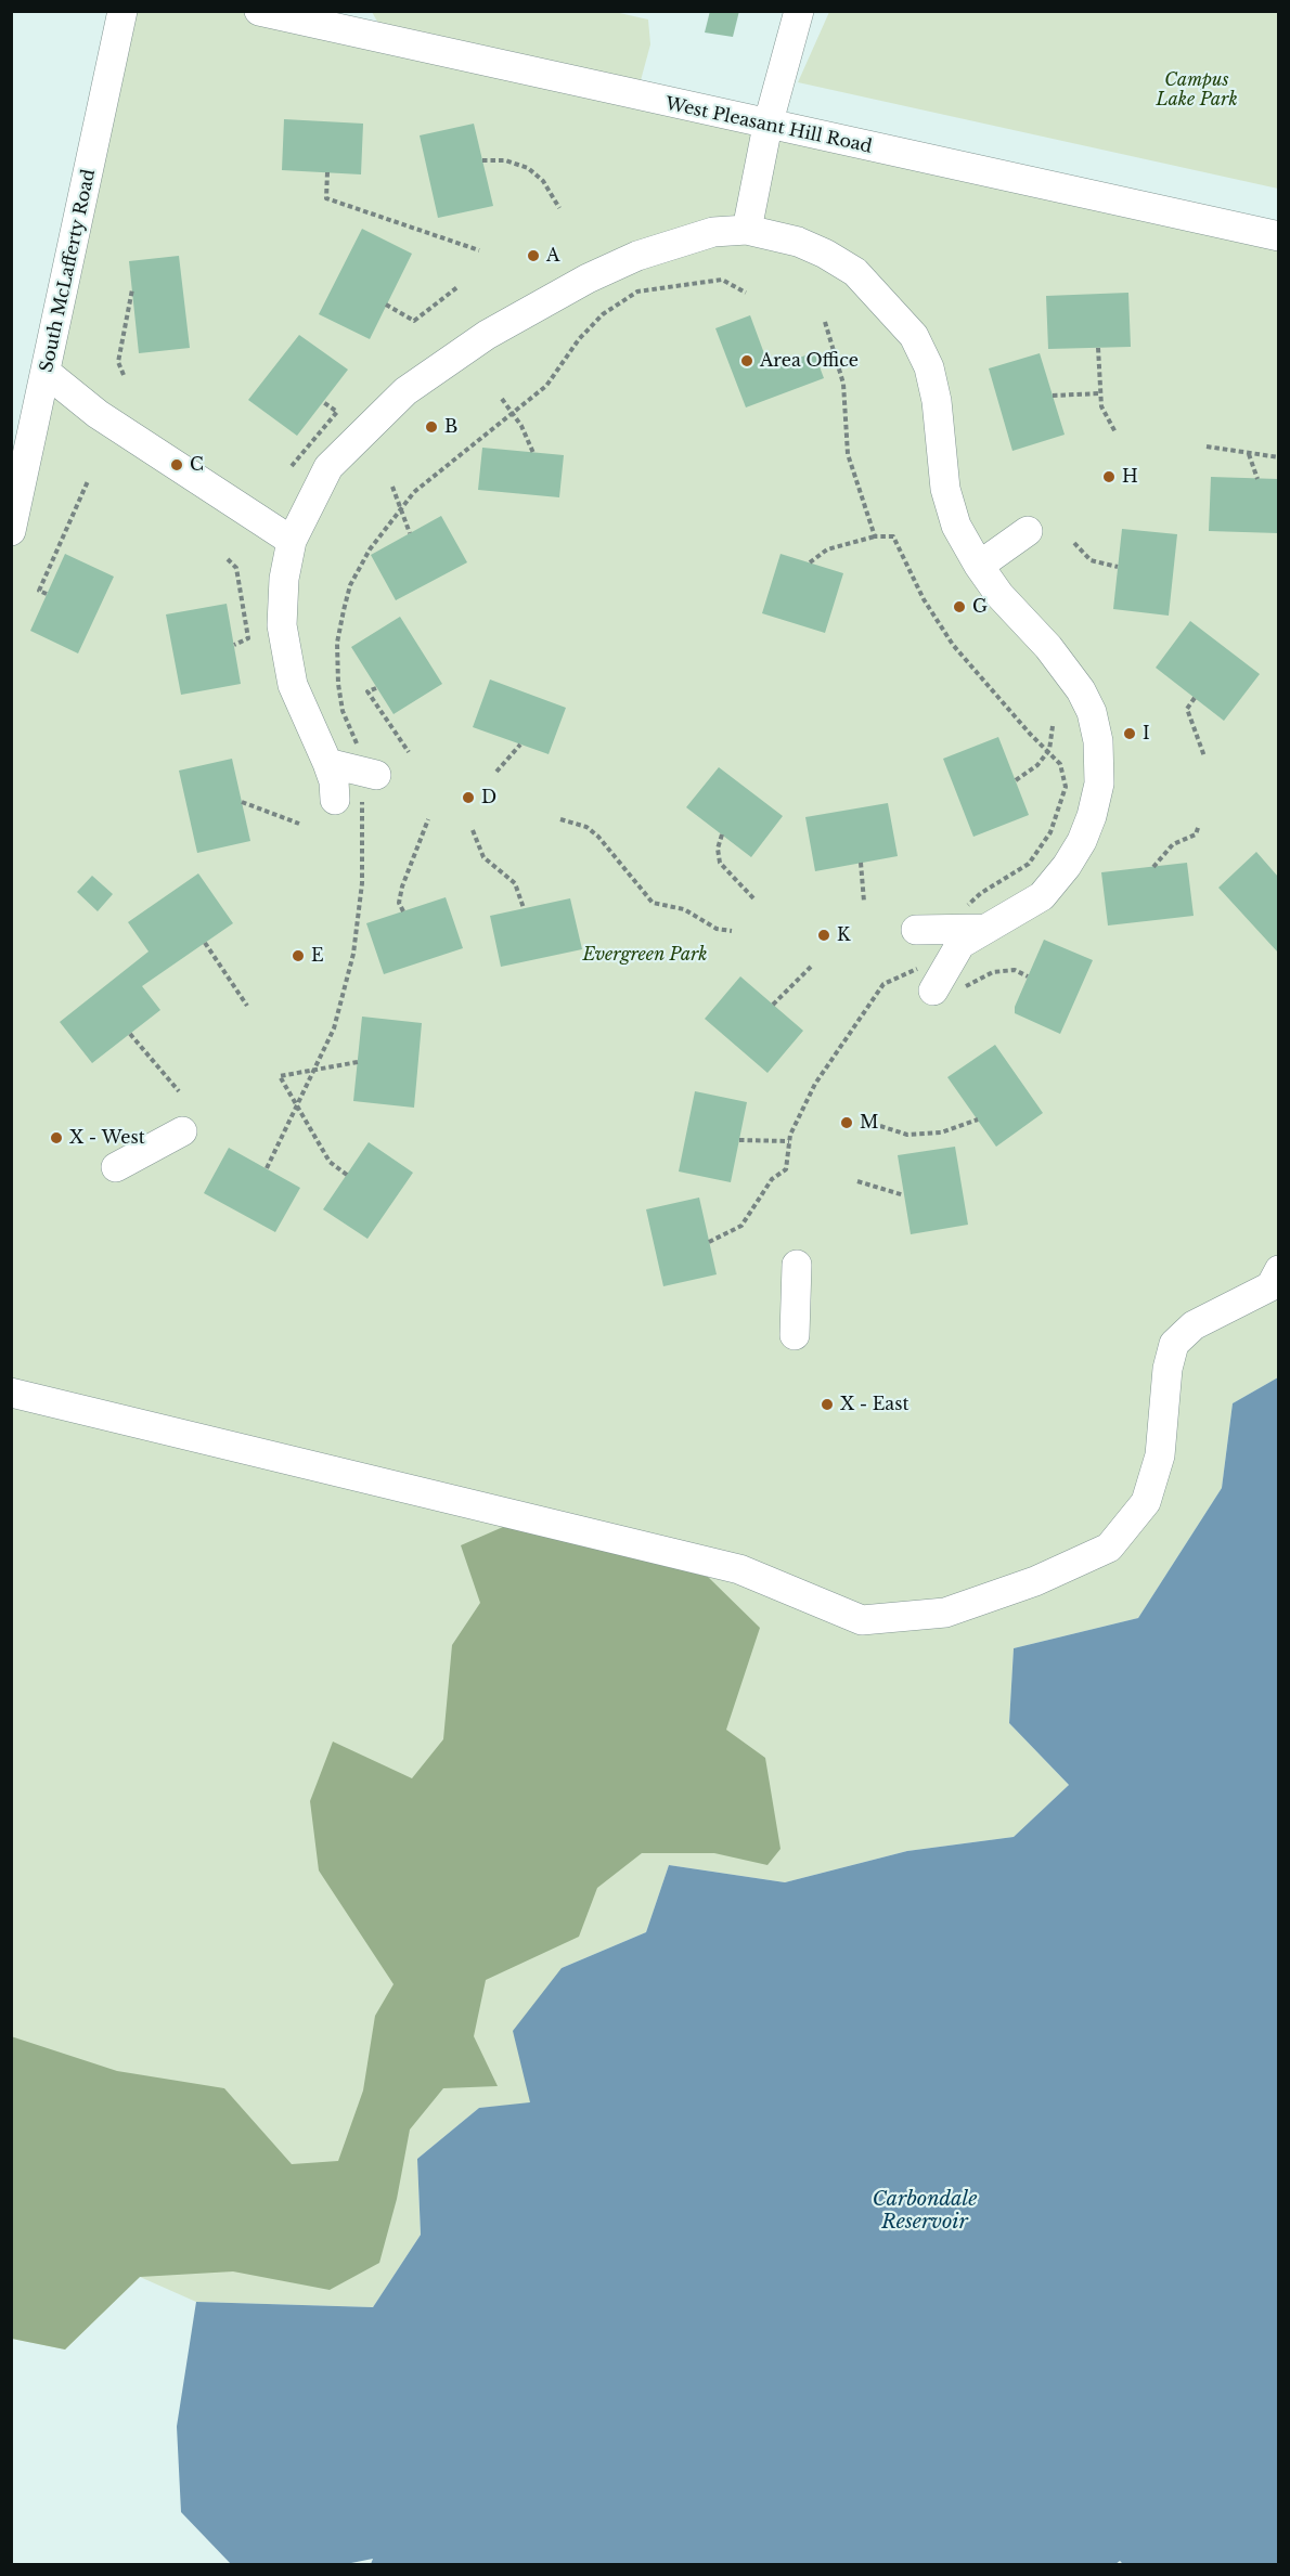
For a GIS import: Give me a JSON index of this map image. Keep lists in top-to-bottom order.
{
  "streets": {
    "street": ["West Pleasant Hill Road", "South McLafferty Road"]
  },
  "water": ["Carbondale Reservoir"],
  "parks": ["Campus Lake Park", "Evergreen Park"],
  "places": [
    "A",
    "Area Office",
    "B",
    "C",
    "H",
    "G",
    "I",
    "D",
    "K",
    "E",
    "M",
    "X - West",
    "X - East"
  ]
}
